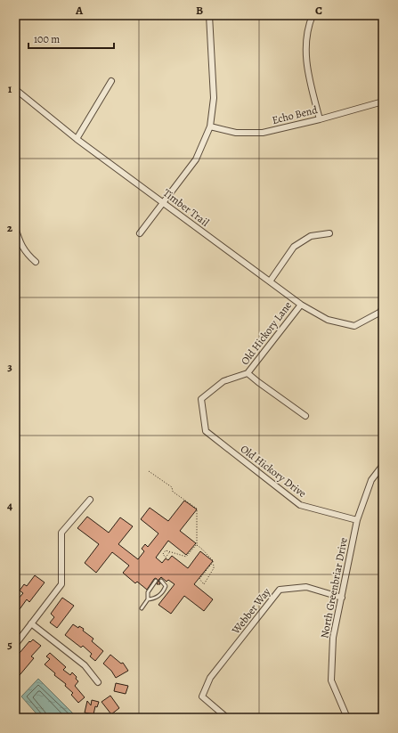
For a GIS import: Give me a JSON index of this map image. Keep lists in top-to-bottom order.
{
  "streets": {
    "street": [
      "Echo Bend",
      "Timber Trail",
      "Old Hickory Lane",
      "Old Hickory Drive",
      "North Greenbriar Drive",
      "Webber Way"
    ]
  },
  "crossings": [
    ["Timber Trail", "Old Hickory Lane"],
    ["Old Hickory Lane", "Old Hickory Drive"],
    ["Old Hickory Drive", "North Greenbriar Drive"],
    ["North Greenbriar Drive", "Webber Way"]
  ],
  "scale_bar": "100 m",
  "grid": {
    "columns": ["A", "B", "C"],
    "rows": [
      "1",
      "2",
      "3",
      "4",
      "5"
    ]
  }
}
